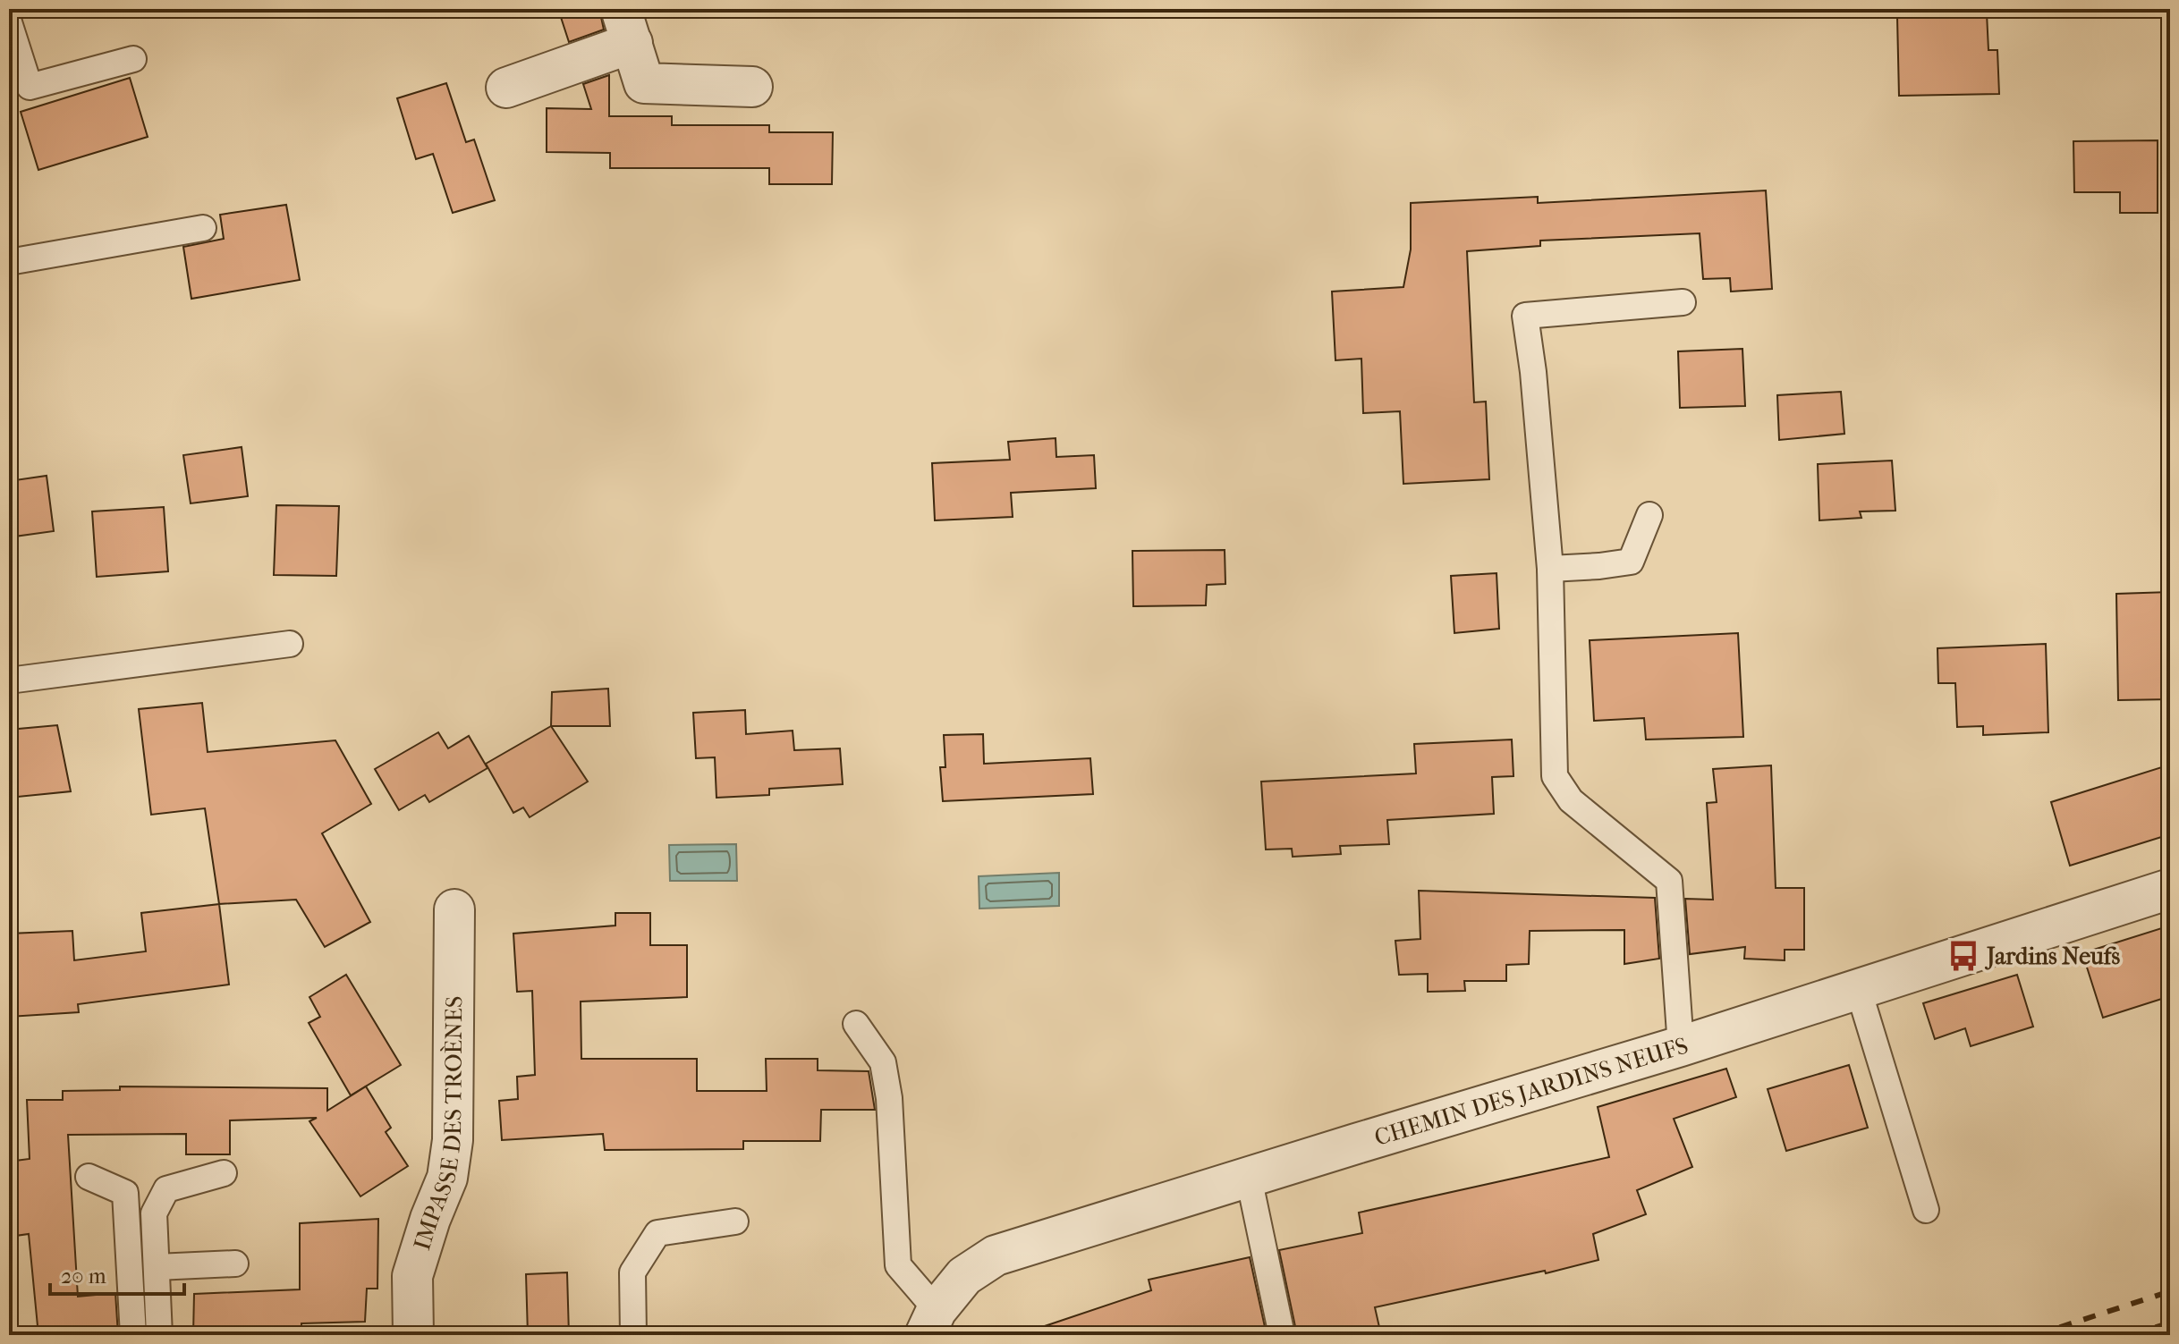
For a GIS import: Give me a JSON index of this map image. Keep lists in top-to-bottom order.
{
  "streets": {
    "street": ["CHEMIN DES JARDINS NEUFS", "IMPASSE DES TROÈNES"]
  },
  "places": {
    "bus stop": ["Jardins Neufs"]
  },
  "scale_bar": "20 m"
}
